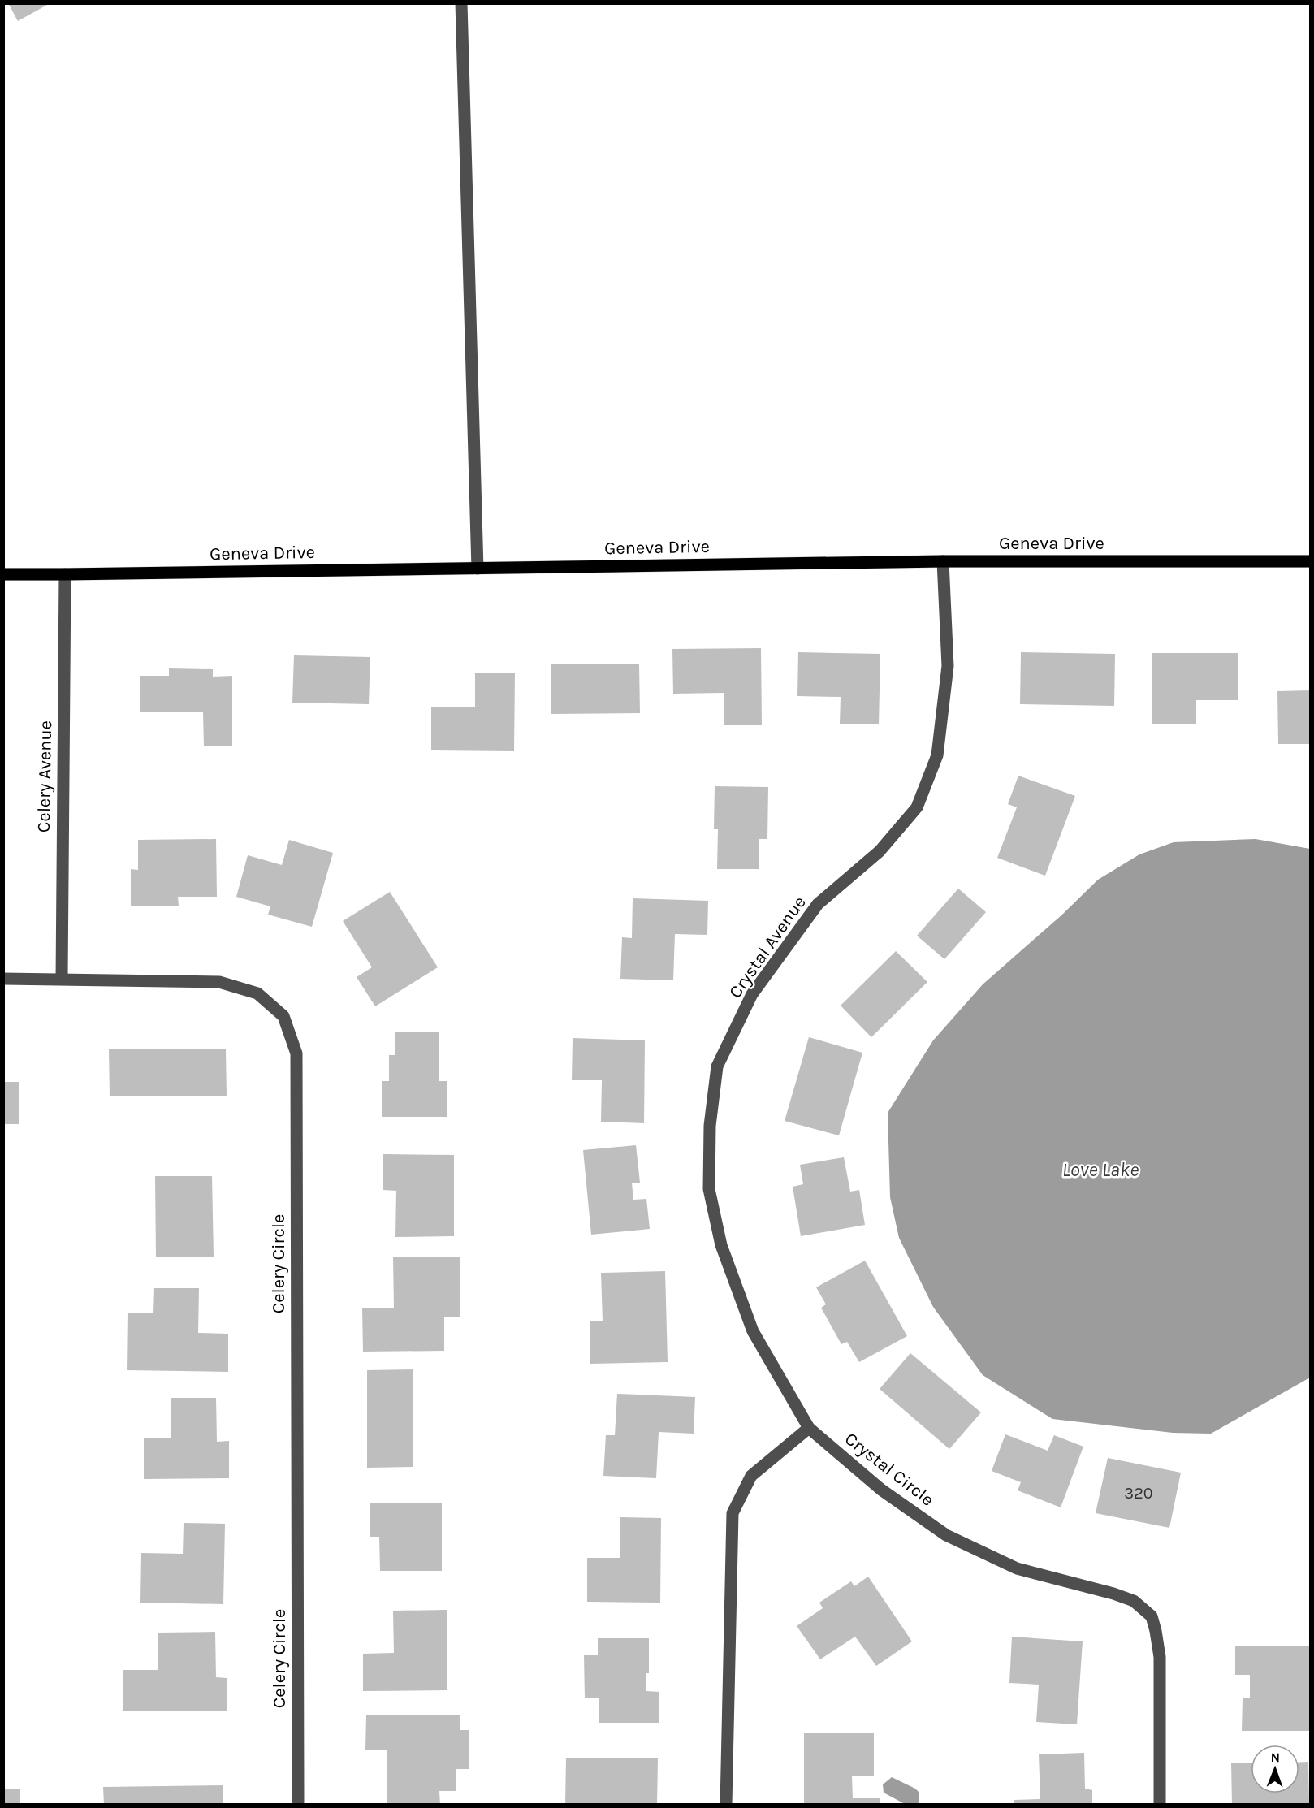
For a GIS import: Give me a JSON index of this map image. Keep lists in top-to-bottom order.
{
  "streets": {
    "main road": ["Geneva Drive"],
    "street": [
      "Celery Avenue",
      "Crystal Avenue",
      "Celery Circle",
      "Crystal Circle"
    ]
  },
  "crossings": [
    ["Geneva Drive", "Celery Avenue"],
    ["Geneva Drive", "Crystal Avenue"],
    ["Celery Avenue", "Celery Circle"],
    ["Crystal Avenue", "Crystal Circle"]
  ],
  "water": ["Love Lake"],
  "house_numbers": ["320"],
  "north": "top"
}
